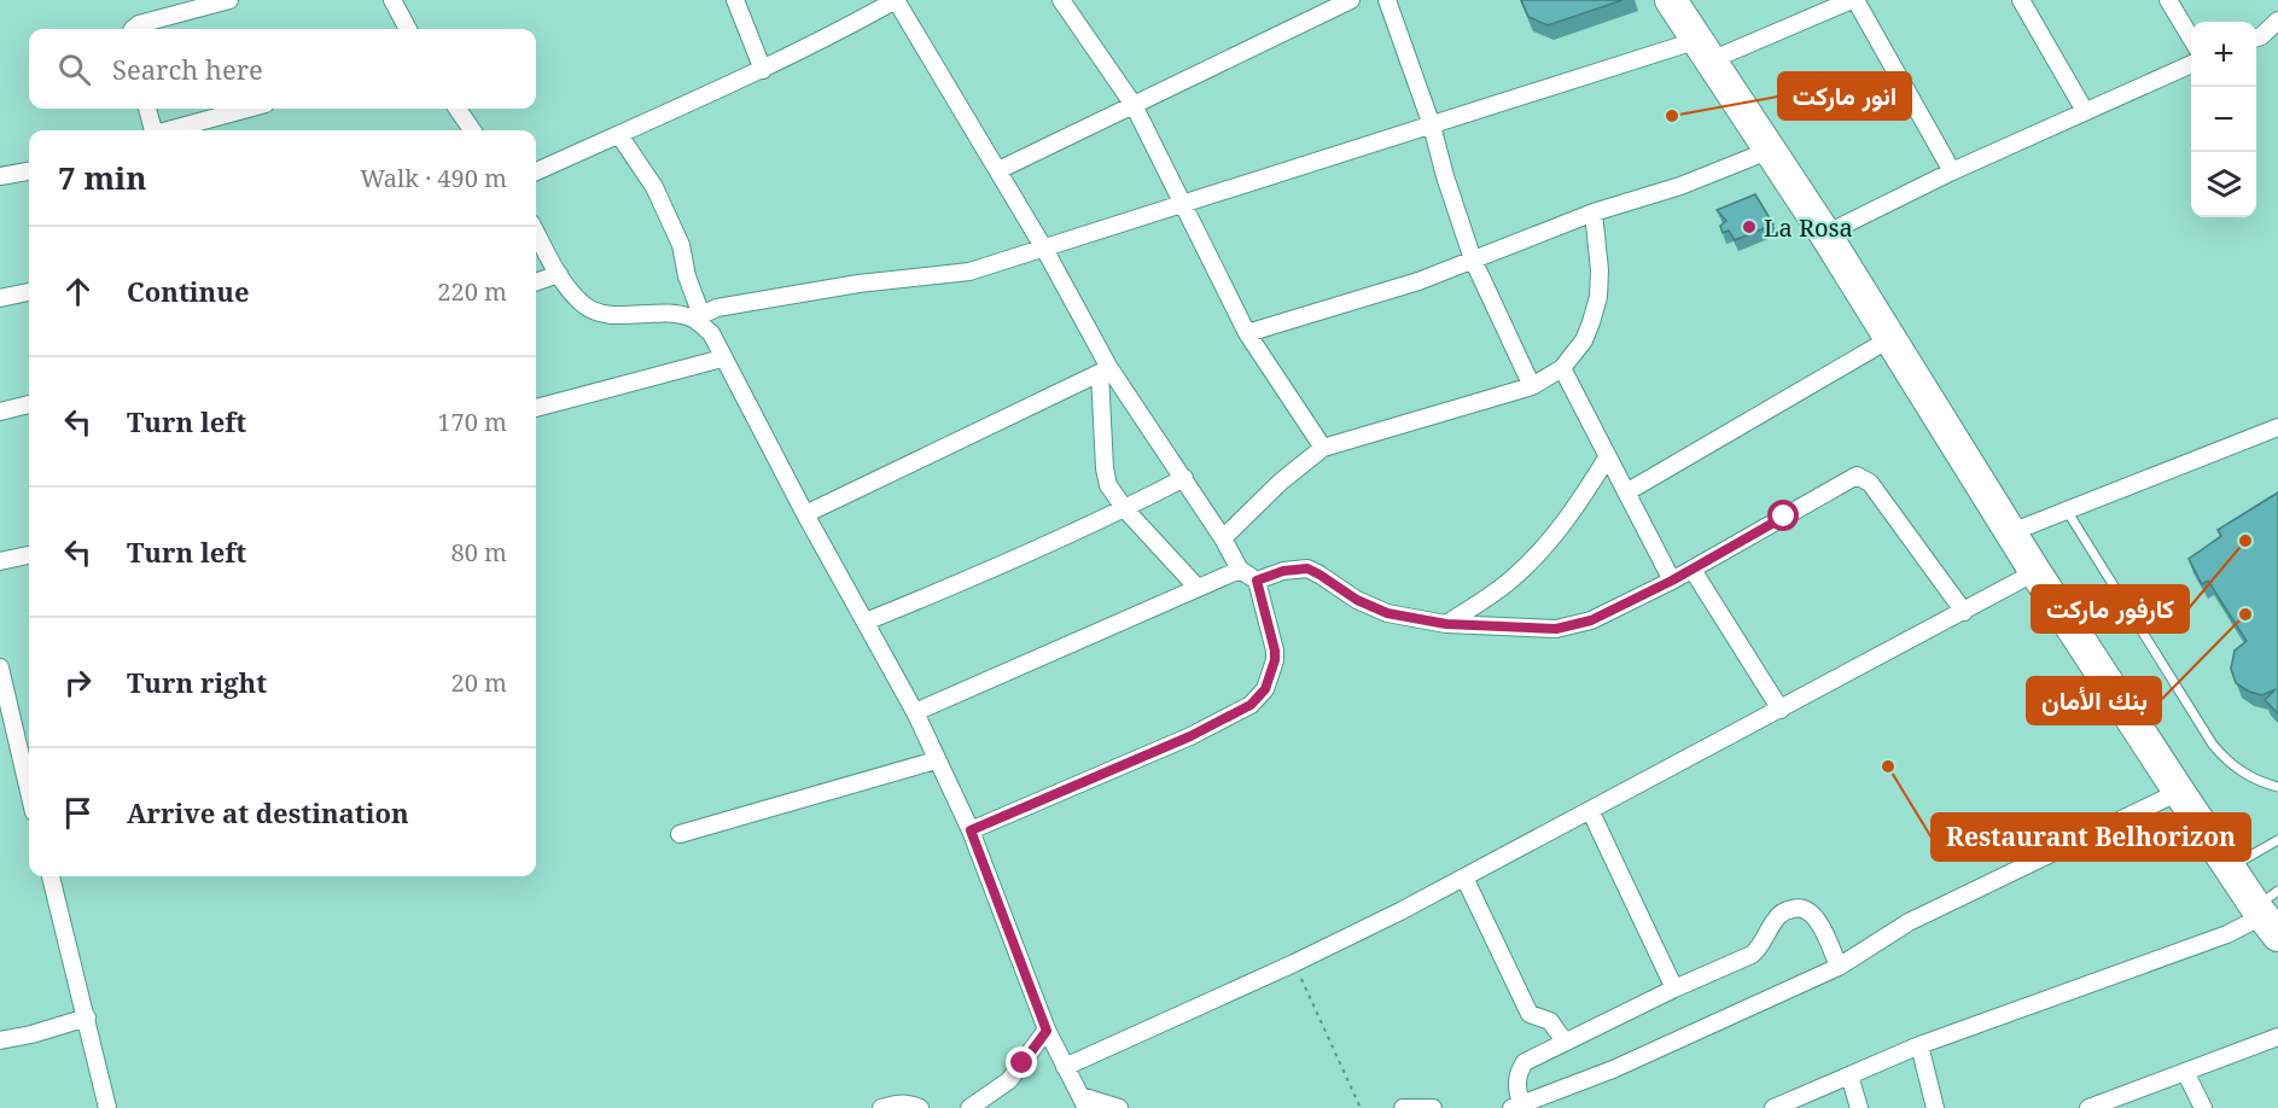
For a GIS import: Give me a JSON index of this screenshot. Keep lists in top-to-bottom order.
{
  "places": [
    "انور ماركت",
    "La Rosa",
    "كارفور ماركت",
    "بنك الأمان",
    "Restaurant Belhorizon"
  ],
  "page": {
    "map_buttons": ["+", "−"],
    "search": "Search here",
    "heading": ["7 min", "Walk · 490 m"],
    "list": [
      ["Continue", "220 m"],
      ["Turn left", "170 m"],
      ["Turn left", "80 m"],
      ["Turn right", "20 m"],
      "Arrive at destination"
    ]
  }
}
